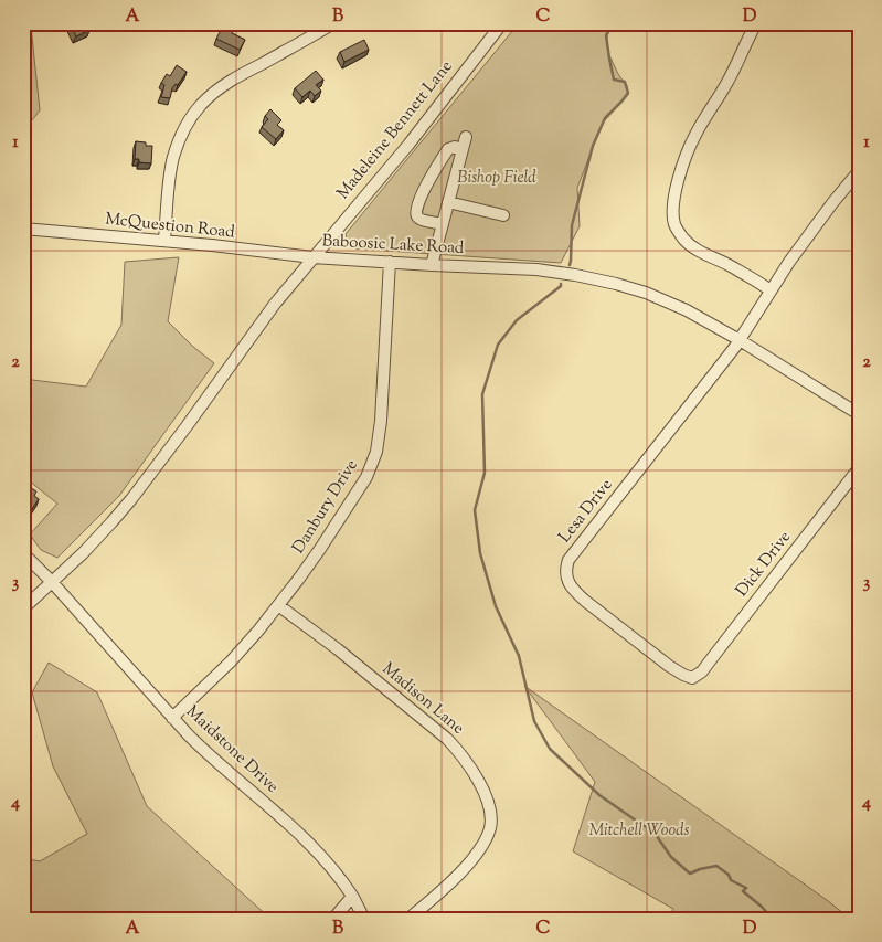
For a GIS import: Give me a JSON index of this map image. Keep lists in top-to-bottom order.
{
  "streets": {
    "street": [
      "Madeleine Bennett Lane",
      "McQuestion Road",
      "Baboosic Lake Road",
      "Danbury Drive",
      "Lesa Drive",
      "Dick Drive",
      "Madison Lane",
      "Maidstone Drive"
    ]
  },
  "crossings": [
    ["Madeleine Bennett Lane", "McQuestion Road"],
    ["Madeleine Bennett Lane", "Baboosic Lake Road"],
    ["McQuestion Road", "Baboosic Lake Road"],
    ["Baboosic Lake Road", "Danbury Drive"],
    ["Baboosic Lake Road", "Lesa Drive"],
    ["Baboosic Lake Road", "Maidstone Drive"],
    ["Danbury Drive", "Madison Lane"],
    ["Danbury Drive", "Maidstone Drive"],
    ["Lesa Drive", "Dick Drive"]
  ],
  "parks": ["Bishop Field", "Mitchell Woods"],
  "grid": {
    "columns": [
      "A",
      "B",
      "C",
      "D"
    ],
    "rows": [
      "1",
      "2",
      "3",
      "4"
    ]
  }
}
